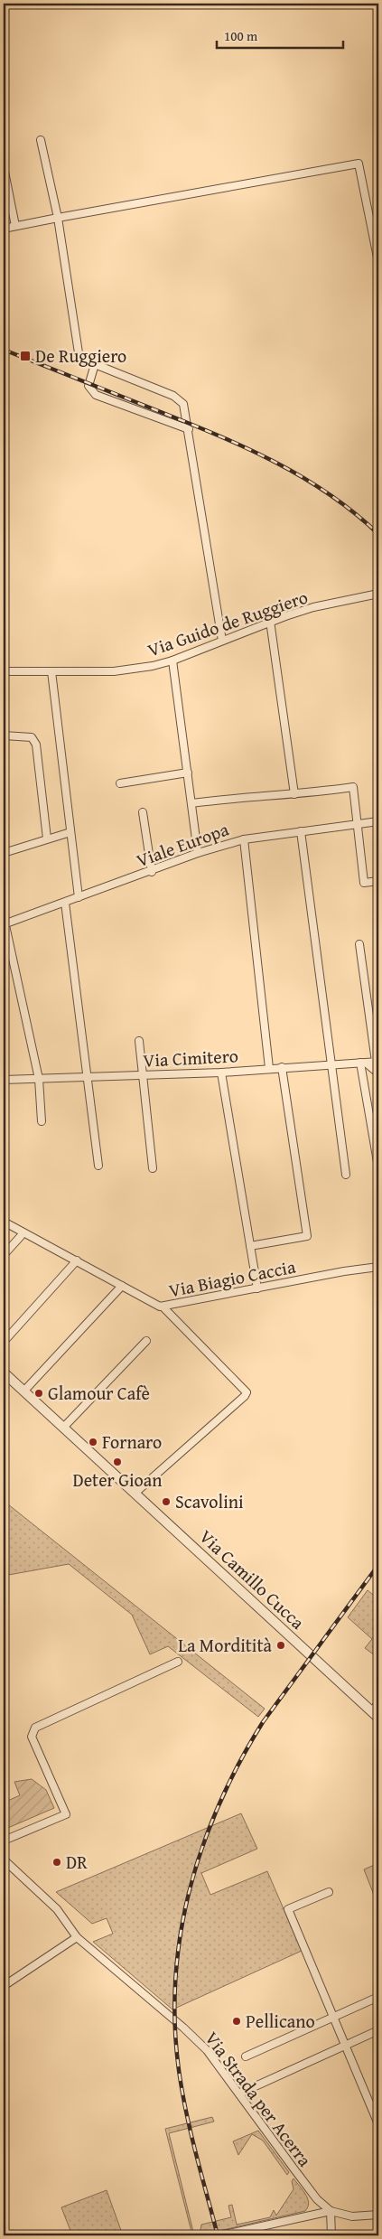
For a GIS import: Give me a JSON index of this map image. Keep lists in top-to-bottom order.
{
  "streets": {
    "street": [
      "Via Guido de Ruggiero",
      "Viale Europa",
      "Via Cimitero",
      "Via Biagio Caccia",
      "Via Camillo Cucca",
      "Via Strada per Acerra"
    ]
  },
  "places": {
    "transit": ["De Ruggiero"],
    "other": [
      "Glamour Cafè",
      "Fornaro",
      "Deter Gioan",
      "Scavolini",
      "La Morditità",
      "DR",
      "Pellicano"
    ]
  },
  "scale_bar": "100 m"
}
